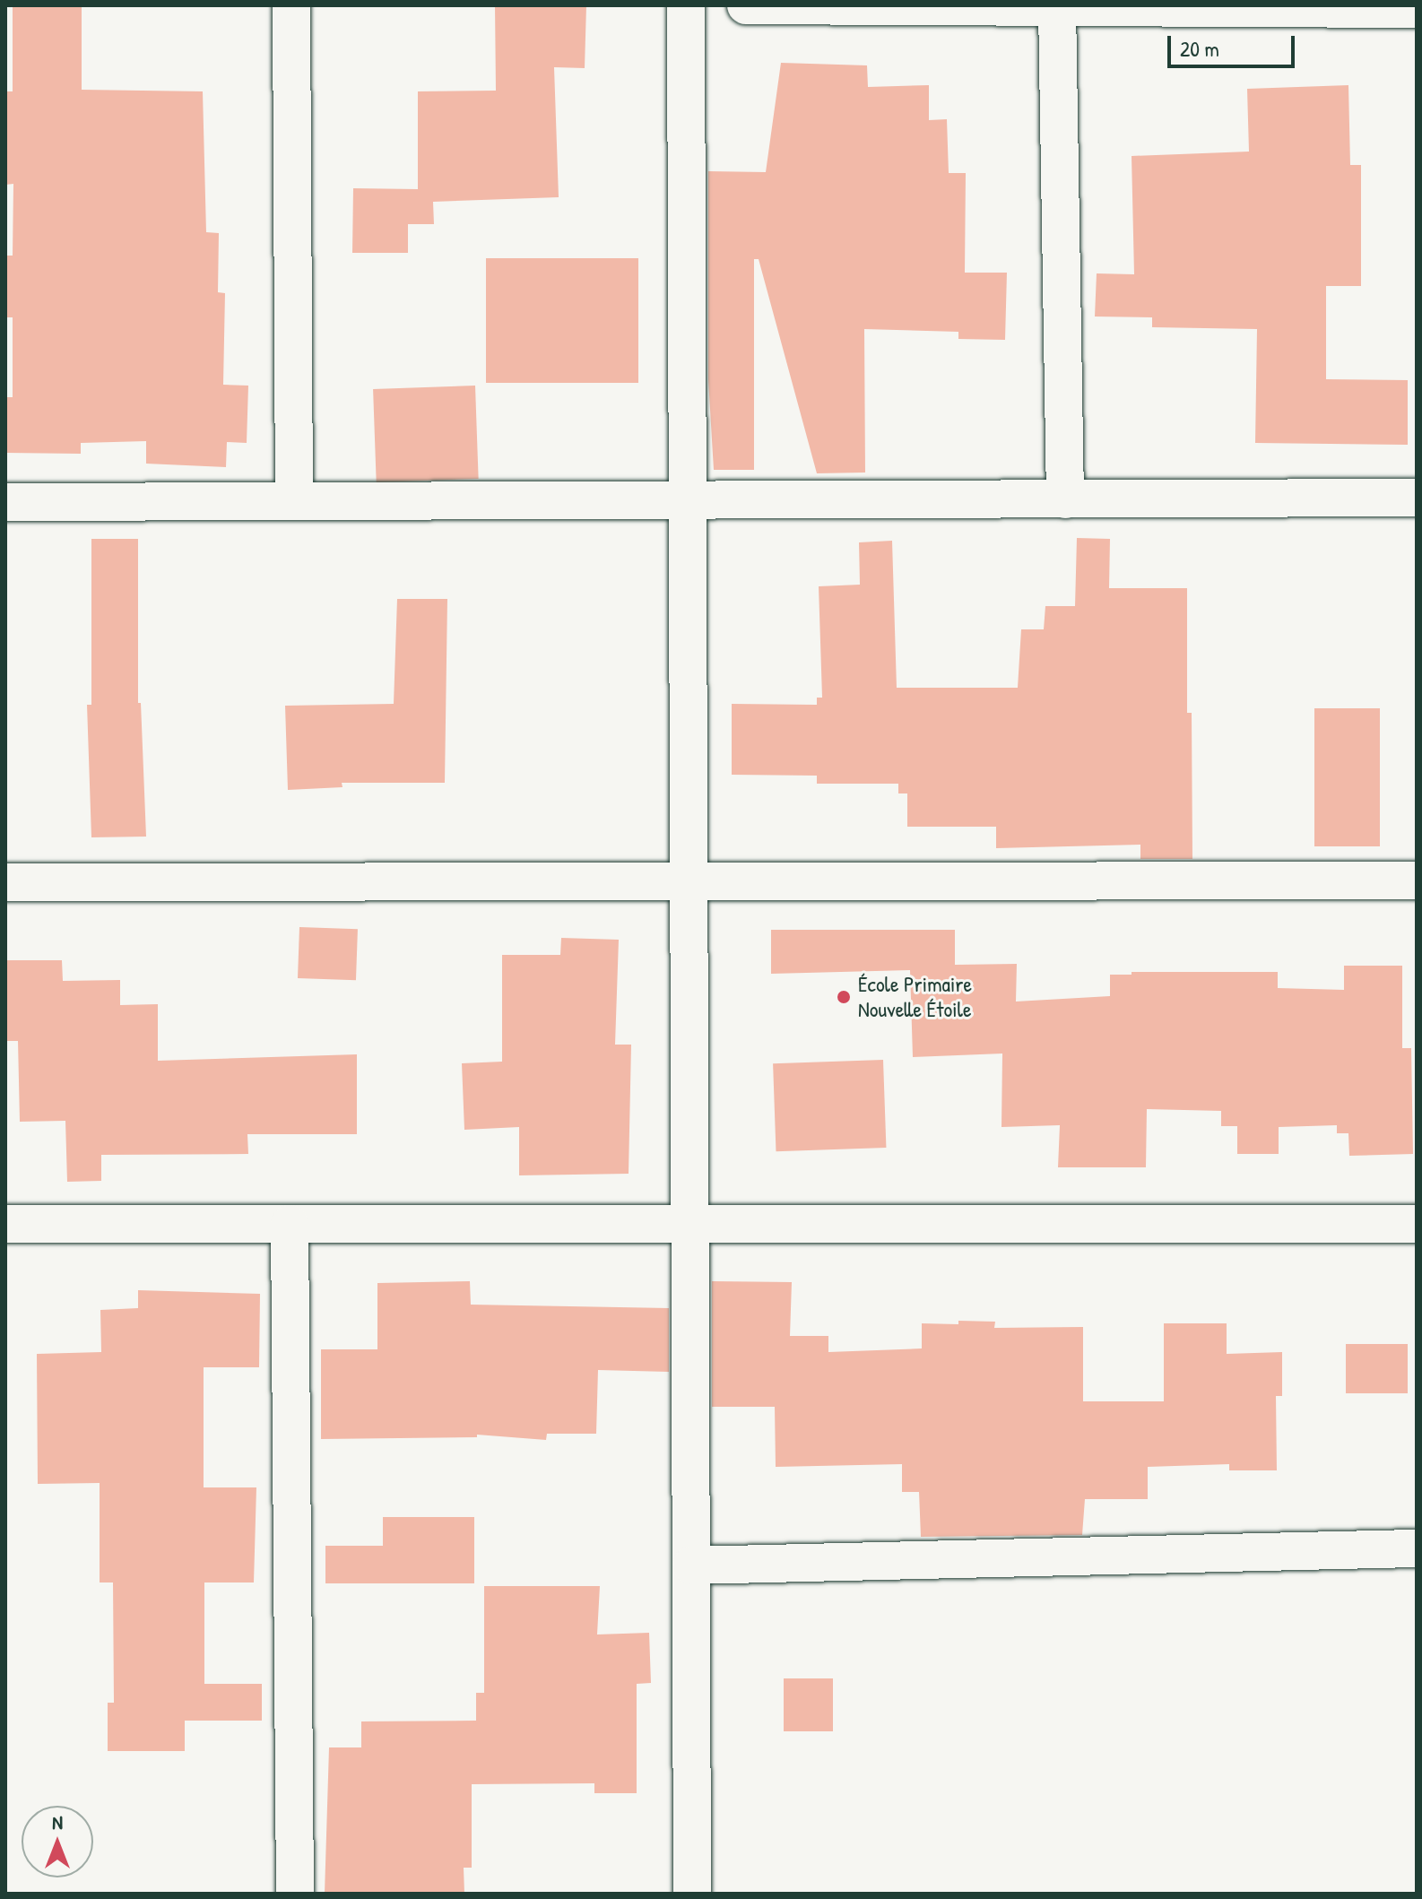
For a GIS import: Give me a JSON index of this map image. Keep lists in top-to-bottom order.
{
  "places": ["École Primaire Nouvelle Étoile"],
  "scale_bar": "20 m",
  "north": "top"
}
